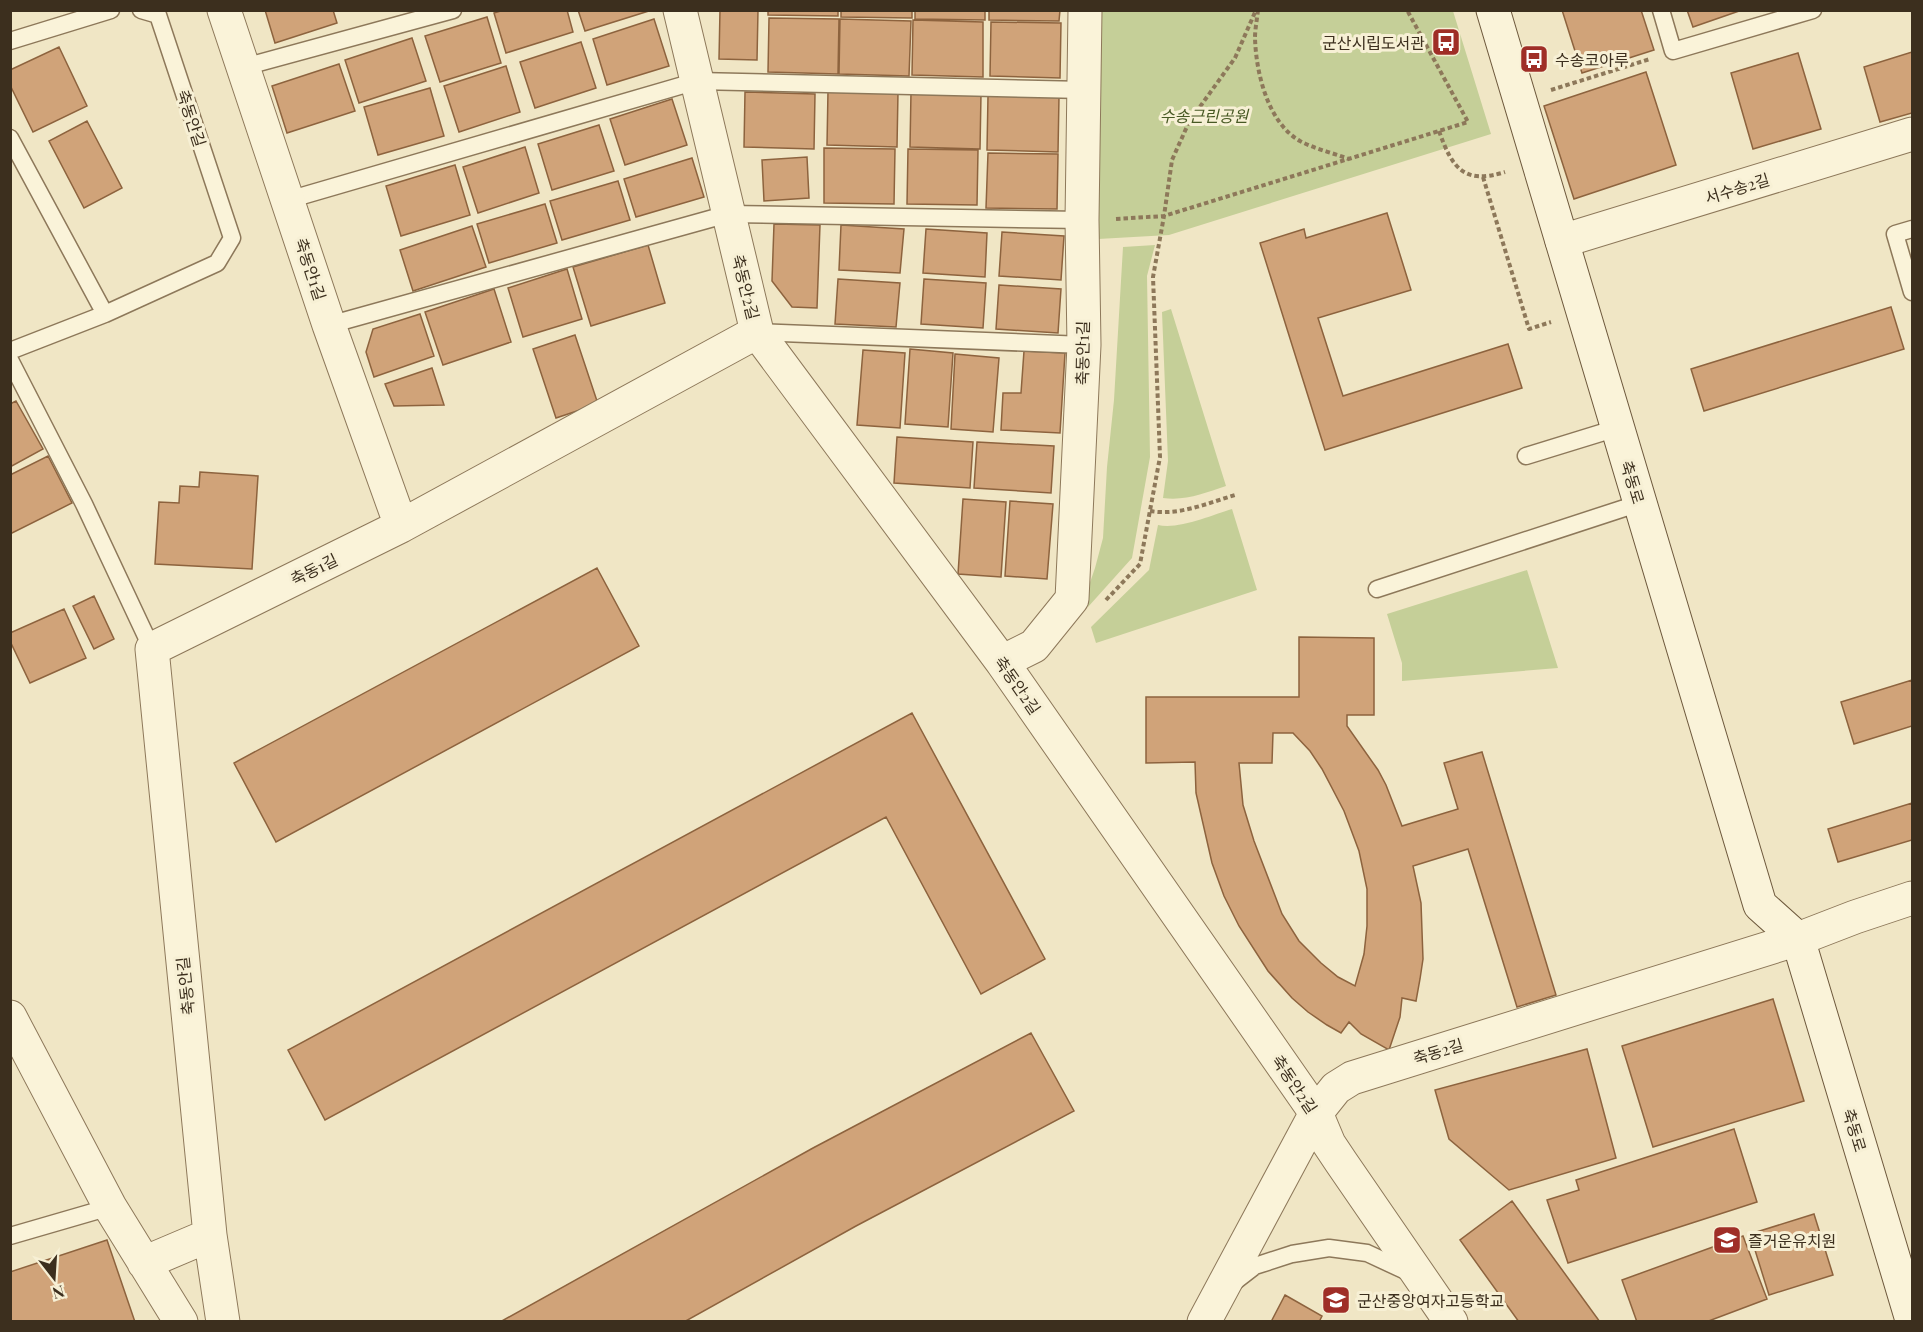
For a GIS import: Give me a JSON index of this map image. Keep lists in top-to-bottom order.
{
  "streets": {
    "street": [
      "축동안길",
      "서수송2길",
      "축동안1길",
      "축동안2길",
      "축동로",
      "축동1길",
      "축동2길"
    ]
  },
  "crossings": [
    ["축동안길", "축동1길"],
    ["서수송2길", "축동로"],
    ["축동안1길", "축동1길"],
    ["축동안2길", "축동1길"],
    ["축동안2길", "축동2길"],
    ["축동로", "축동2길"]
  ],
  "parks": ["수송근린공원"],
  "places": {
    "bus stop": ["군산시립도서관", "수송코아루"],
    "school or university": ["즐거운유치원", "군산중앙여자고등학교"]
  },
  "north": "bottom"
}
